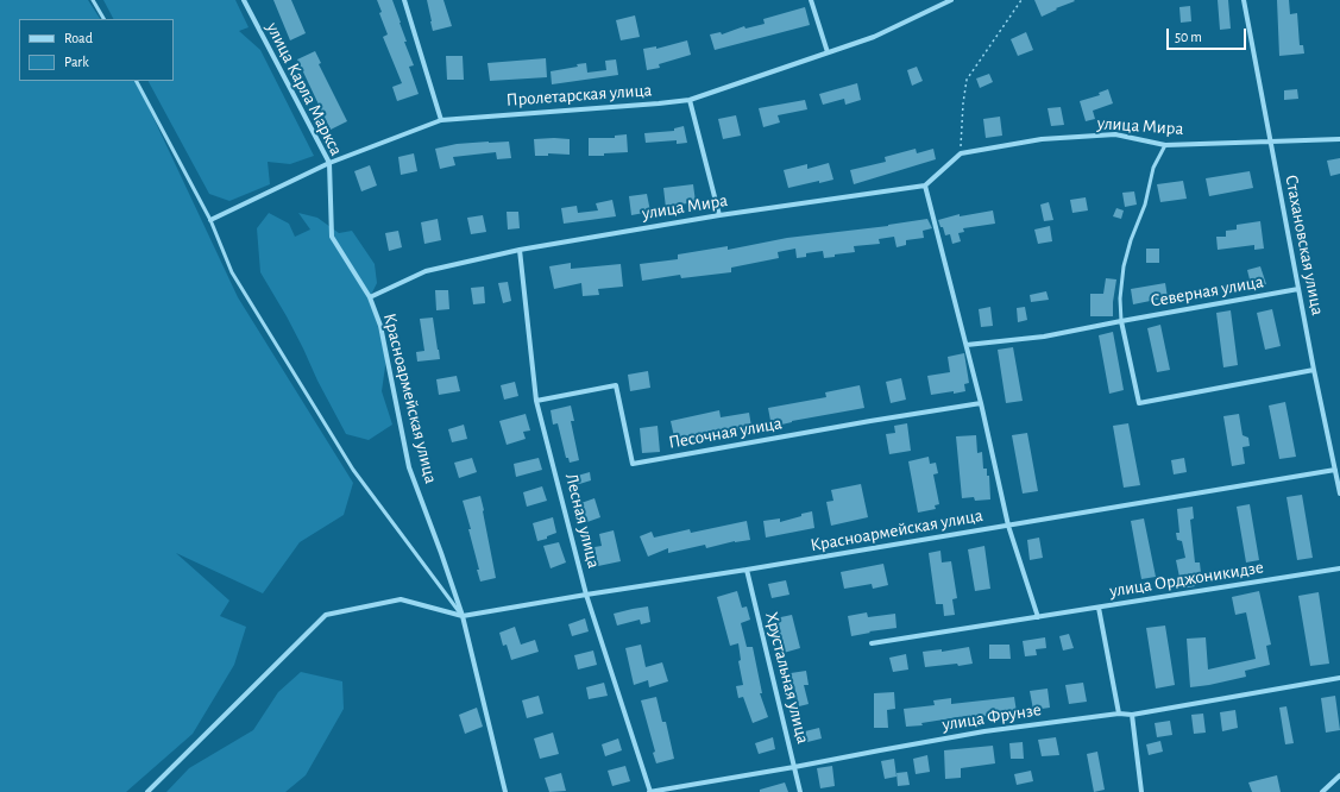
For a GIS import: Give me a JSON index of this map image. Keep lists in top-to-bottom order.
{
  "streets": {
    "street": [
      "улица Карла Маркса",
      "Пролетарская улица",
      "улица Мира",
      "Стахановская улица",
      "Северная улица",
      "Красноармейская улица",
      "Песочная улица",
      "Лесная улица",
      "улица Орджоникидзе",
      "Хрустальная улица",
      "улица Фрунзе"
    ]
  },
  "crossings": [
    ["улица Карла Маркса", "Пролетарская улица"],
    ["улица Карла Маркса", "Красноармейская улица"],
    ["улица Мира", "Стахановская улица"],
    ["улица Мира", "Красноармейская улица"],
    ["улица Мира", "Лесная улица"],
    ["Стахановская улица", "Северная улица"],
    ["Стахановская улица", "Красноармейская улица"],
    ["Красноармейская улица", "Лесная улица"],
    ["Красноармейская улица", "Хрустальная улица"],
    ["Песочная улица", "Лесная улица"],
    ["Лесная улица", "улица Фрунзе"],
    ["Хрустальная улица", "улица Фрунзе"]
  ],
  "legend": ["Road", "Park"],
  "scale_bar": "50 m"
}
